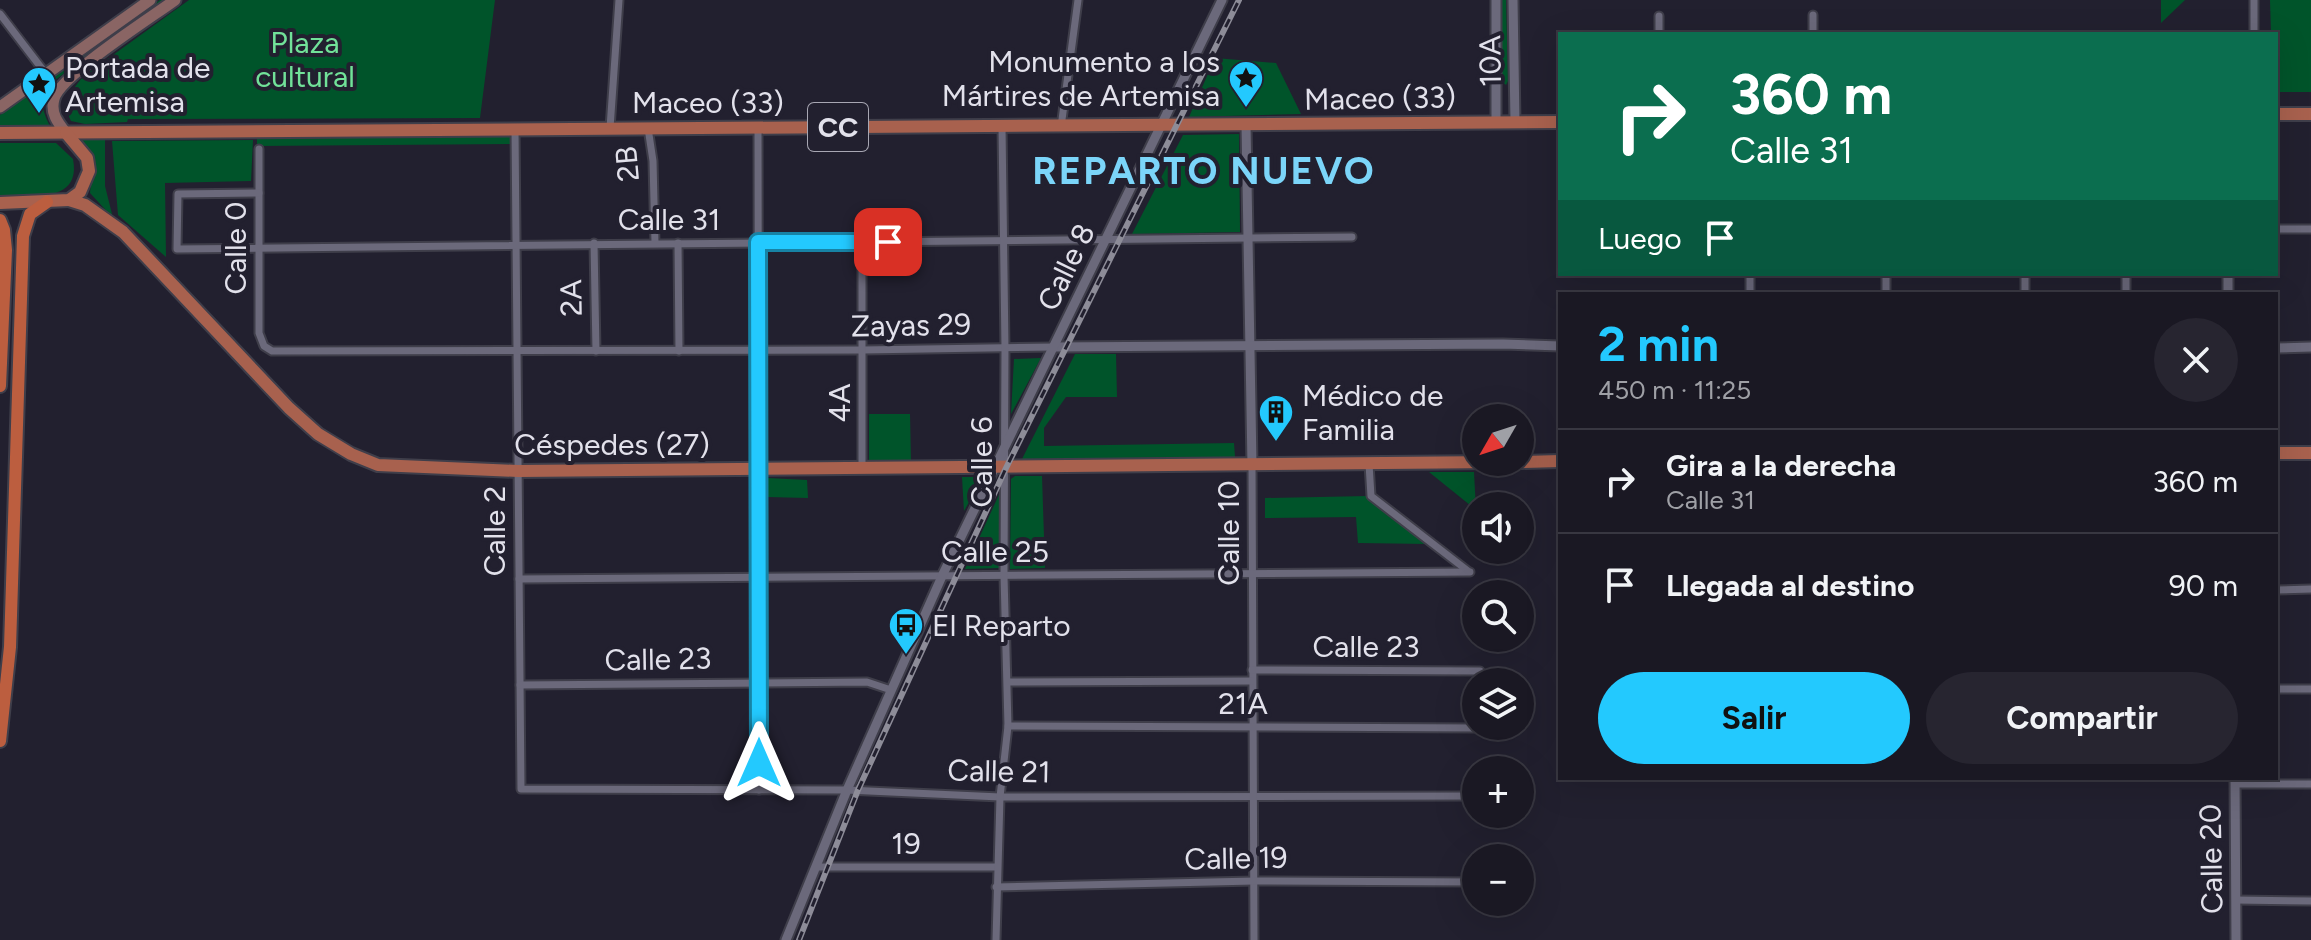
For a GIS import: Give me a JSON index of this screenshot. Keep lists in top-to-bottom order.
{
  "streets": {
    "main road": ["Maceo (33)", "CC", "Céspedes (27)"],
    "street": [
      "10A",
      "2B",
      "Calle 31",
      "Calle 0",
      "Calle 8",
      "2A",
      "Zayas 29",
      "4A",
      "Calle 6",
      "Calle 2",
      "Calle 10",
      "Calle 25",
      "Calle 23",
      "21A",
      "Calle 21",
      "19",
      "Calle 19",
      "Calle 20"
    ]
  },
  "crossings": [
    ["10A", "Maceo (33)"],
    ["Maceo (33)", "2B"],
    ["Maceo (33)", "Calle 8"],
    ["Maceo (33)", "Calle 6"],
    ["Maceo (33)", "Calle 2"],
    ["Maceo (33)", "Calle 10"],
    ["2B", "Calle 31"],
    ["Calle 31", "Calle 0"],
    ["Calle 31", "Calle 8"],
    ["Calle 31", "2A"],
    ["Calle 31", "4A"],
    ["Calle 31", "Calle 6"],
    ["Calle 31", "Calle 2"],
    ["Calle 31", "Calle 10"],
    ["Calle 0", "Zayas 29"],
    ["Calle 8", "Zayas 29"],
    ["Calle 8", "Céspedes (27)"],
    ["Calle 8", "Calle 6"],
    ["Calle 8", "Calle 25"],
    ["Calle 8", "Calle 23"],
    ["Calle 8", "Calle 21"],
    ["Calle 8", "19"],
    ["2A", "Zayas 29"],
    ["Zayas 29", "4A"],
    ["Zayas 29", "Calle 6"],
    ["Zayas 29", "Calle 2"],
    ["Zayas 29", "Calle 10"],
    ["4A", "Céspedes (27)"],
    ["Céspedes (27)", "Calle 6"],
    ["Céspedes (27)", "Calle 2"],
    ["Céspedes (27)", "Calle 10"],
    ["Céspedes (27)", "Calle 25"],
    ["Calle 6", "Calle 25"],
    ["Calle 6", "21A"],
    ["Calle 6", "Calle 21"],
    ["Calle 6", "19"],
    ["Calle 6", "Calle 19"],
    ["Calle 2", "Calle 25"],
    ["Calle 2", "Calle 23"],
    ["Calle 2", "Calle 21"],
    ["Calle 10", "Calle 25"],
    ["Calle 10", "Calle 23"],
    ["Calle 10", "21A"],
    ["Calle 10", "Calle 21"],
    ["Calle 10", "Calle 19"]
  ],
  "districts": ["REPARTO NUEVO"],
  "parks": ["Plaza cultural"],
  "places": {
    "place": ["Monumento a los Mártires de Artemisa", "Portada de Artemisa"],
    "building": ["Médico de Familia"],
    "bus stop": ["El Reparto"]
  },
  "north": "bottom left",
  "page": {
    "turn": ["360 m", "Calle 31"],
    "then": "Luego",
    "heading": ["2 min", "450 m · 11:25"],
    "map_buttons": ["+", "−"],
    "list": [
      {
        "name": "Gira a la derecha",
        "note": "Calle 31",
        "value": "360 m"
      },
      {
        "name": "Llegada al destino",
        "value": "90 m"
      }
    ],
    "buttons": ["Salir", "Compartir"]
  }
}
